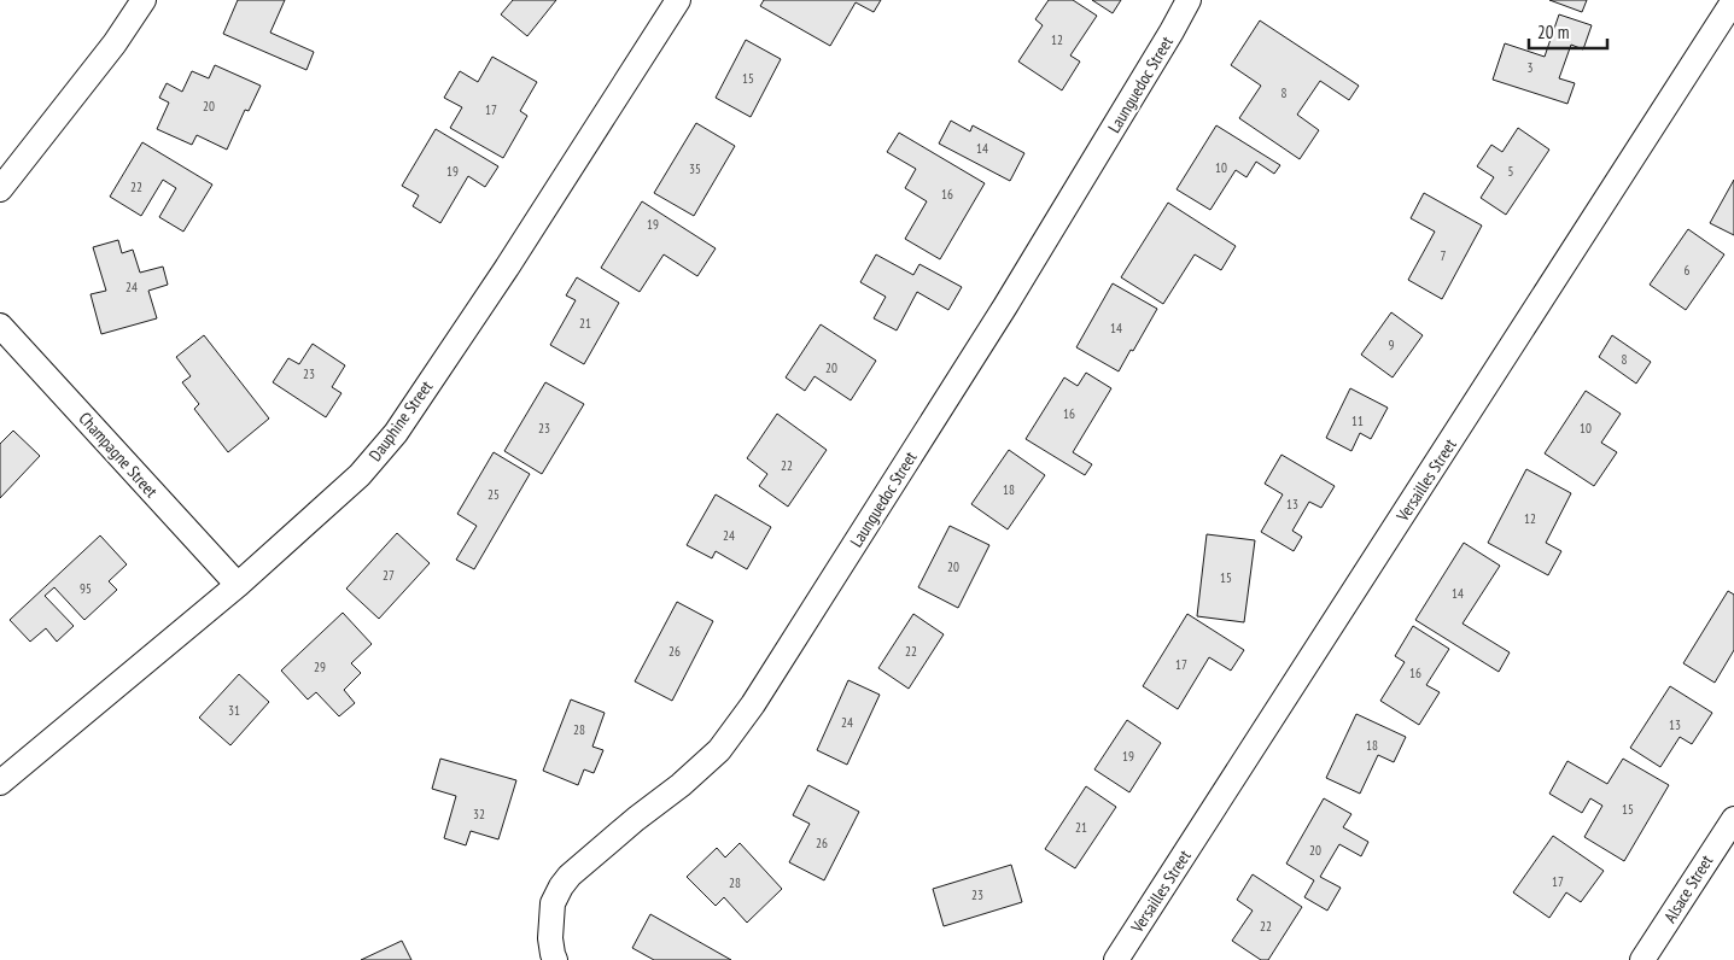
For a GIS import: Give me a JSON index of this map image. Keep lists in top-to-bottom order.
{
  "streets": {
    "street": [
      "Launguedoc Street",
      "Dauphine Street",
      "Champagne Street",
      "Versailles Street",
      "Alsace Street"
    ]
  },
  "crossings": [
    ["Dauphine Street", "Champagne Street"]
  ],
  "house_numbers": [
    "12",
    "3",
    "15",
    "8",
    "20",
    "17",
    "14",
    "10",
    "35",
    "19",
    "5",
    "22",
    "16",
    "19",
    "7",
    "6",
    "24",
    "21",
    "14",
    "9",
    "8",
    "20",
    "23",
    "16",
    "11",
    "23",
    "10",
    "22",
    "18",
    "25",
    "13",
    "12",
    "24",
    "20",
    "27",
    "15",
    "95",
    "14",
    "26",
    "22",
    "17",
    "29",
    "16",
    "31",
    "24",
    "13",
    "28",
    "18",
    "19",
    "15",
    "32",
    "21",
    "26",
    "20",
    "17",
    "28",
    "23",
    "22"
  ],
  "scale_bar": "20 m"
}
